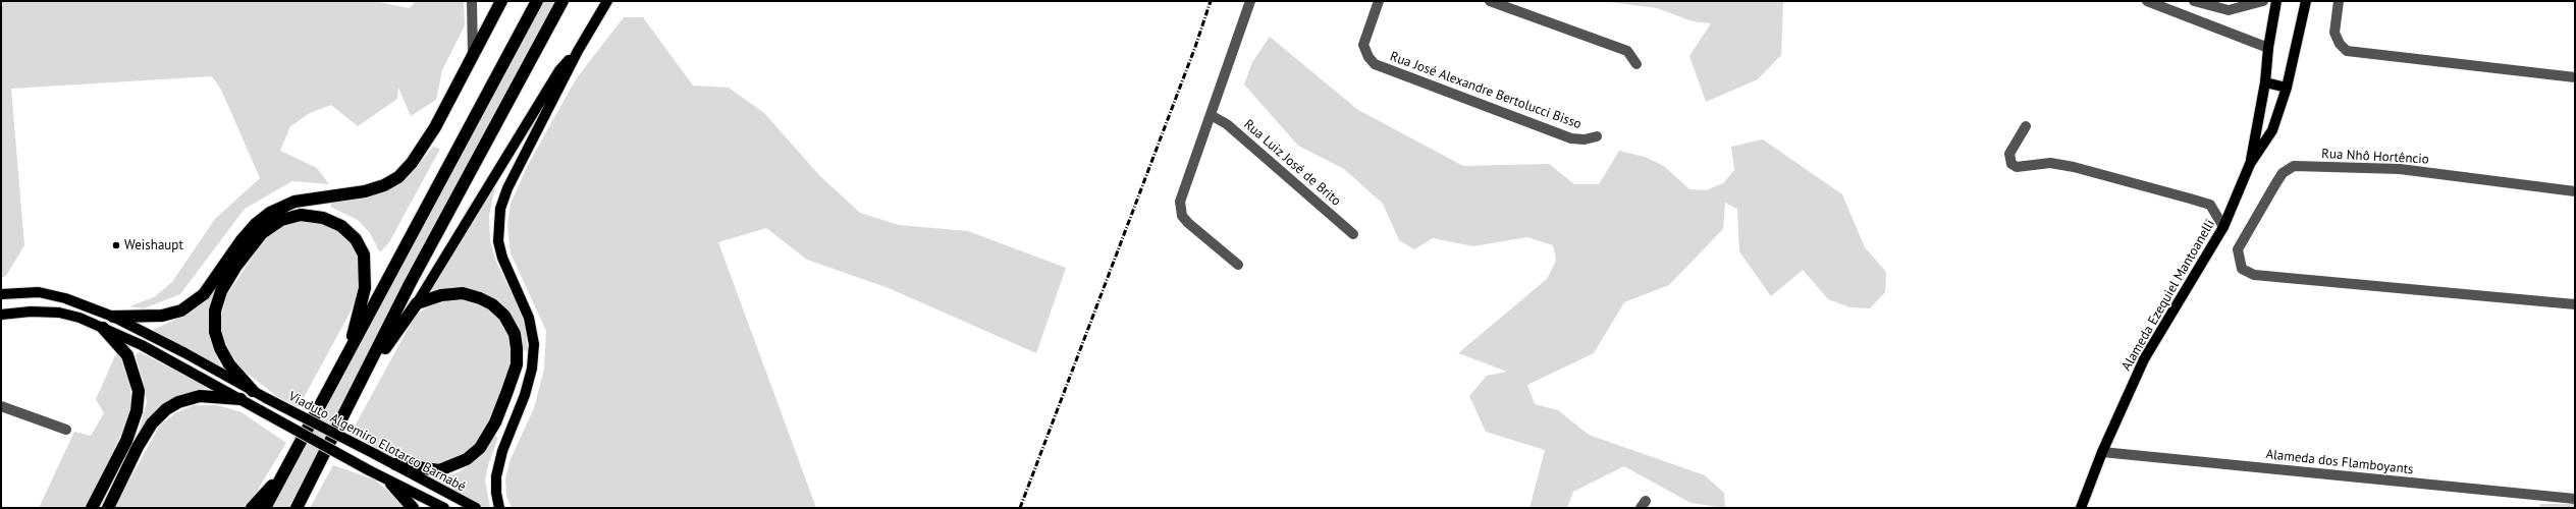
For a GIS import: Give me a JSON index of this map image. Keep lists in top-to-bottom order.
{
  "streets": {
    "main road": ["Alameda Ezequiel Mantoanelli", "Viaduto Algemiro Elotarco Barnabé"],
    "street": [
      "Rua José Alexandre Bertolucci Bisso",
      "Rua Nhô Hortêncio",
      "Rua Luiz José de Brito",
      "Alameda dos Flamboyants"
    ]
  },
  "crossings": [
    ["Alameda Ezequiel Mantoanelli", "Alameda dos Flamboyants"]
  ],
  "places": ["Weishaupt"]
}
